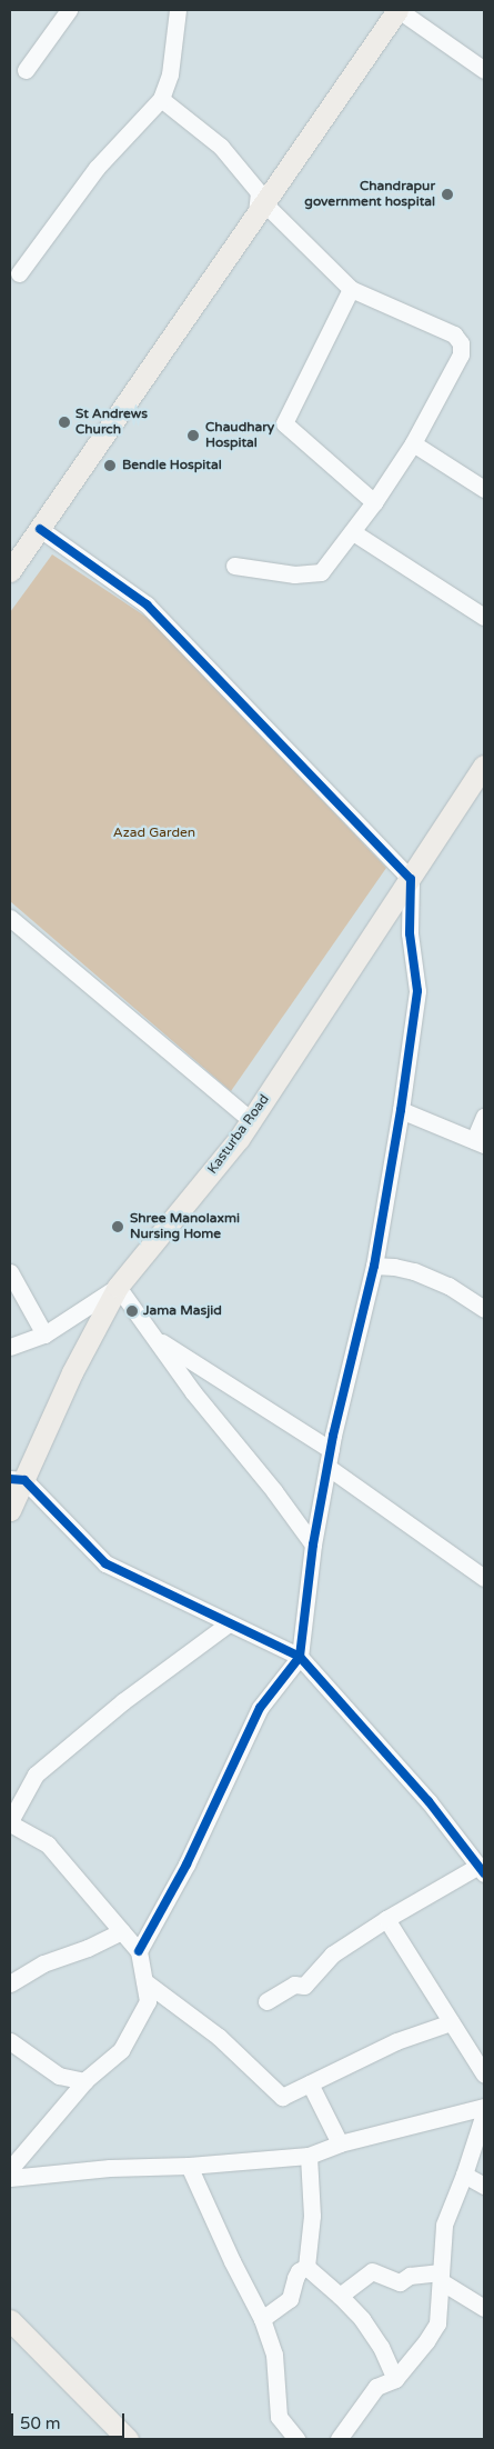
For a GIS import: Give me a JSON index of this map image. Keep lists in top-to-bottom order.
{
  "streets": {
    "main road": ["Kasturba Road"]
  },
  "parks": ["Azad Garden"],
  "places": [
    "Chandrapur government hospital",
    "St Andrews Church",
    "Chaudhary Hospital",
    "Bendle Hospital",
    "Shree Manolaxmi Nursing Home",
    "Jama Masjid"
  ],
  "scale_bar": "50 m"
}
